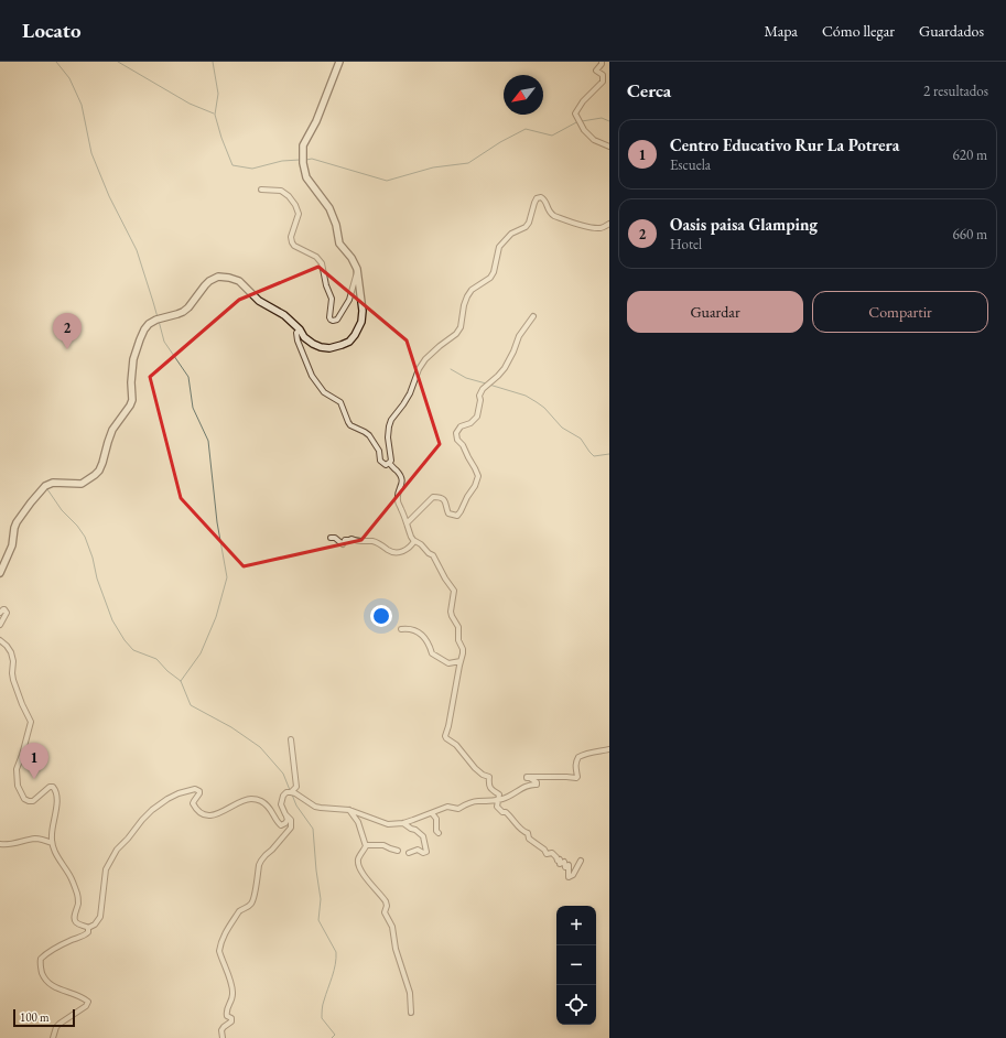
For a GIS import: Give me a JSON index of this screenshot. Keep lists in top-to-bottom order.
{
  "scale_bar": "100 m",
  "north": "bottom left",
  "page": {
    "header": "Locato",
    "nav": ["Mapa", "Cómo llegar", "Guardados"],
    "heading": ["Cerca", "2 resultados"],
    "list": [
      {
        "mark": "1",
        "name": "Centro Educativo Rur La Potrera",
        "note": "Escuela",
        "value": "620 m"
      },
      {
        "mark": "2",
        "name": "Oasis paisa Glamping",
        "note": "Hotel",
        "value": "660 m"
      }
    ],
    "buttons": ["Guardar", "Compartir"],
    "pins": ["2", "1"],
    "map_buttons": ["+", "−"],
    "scale": "100 m"
  }
}
